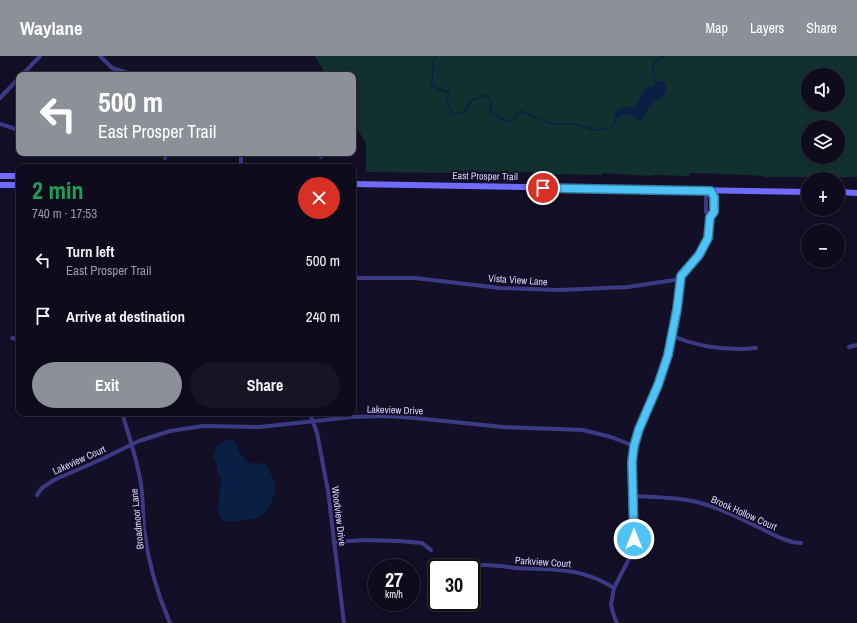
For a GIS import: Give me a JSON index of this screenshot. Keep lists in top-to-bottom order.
{
  "streets": {
    "main road": ["East Prosper Trail"],
    "street": [
      "Vista View Lane",
      "Lakeview Drive",
      "Lakeview Court",
      "Brook Hollow Court",
      "Woodview Drive",
      "Broadmoor Lane",
      "Parkview Court"
    ]
  },
  "crossings": [
    ["Lakeview Drive", "Lakeview Court"],
    ["Lakeview Drive", "Woodview Drive"],
    ["Lakeview Drive", "Broadmoor Lane"],
    ["Lakeview Court", "Broadmoor Lane"]
  ],
  "page": {
    "header": "Waylane",
    "nav": ["Map", "Layers", "Share"],
    "map_buttons": ["+", "−"],
    "turn": ["500 m", "East Prosper Trail"],
    "heading": ["2 min", "740 m · 17:53"],
    "list": [
      {
        "name": "Turn left",
        "note": "East Prosper Trail",
        "value": "500 m"
      },
      {
        "name": "Arrive at destination",
        "value": "240 m"
      }
    ],
    "buttons": ["Exit", "Share"],
    "speed": "27 km/h",
    "limit": "30"
  }
}
